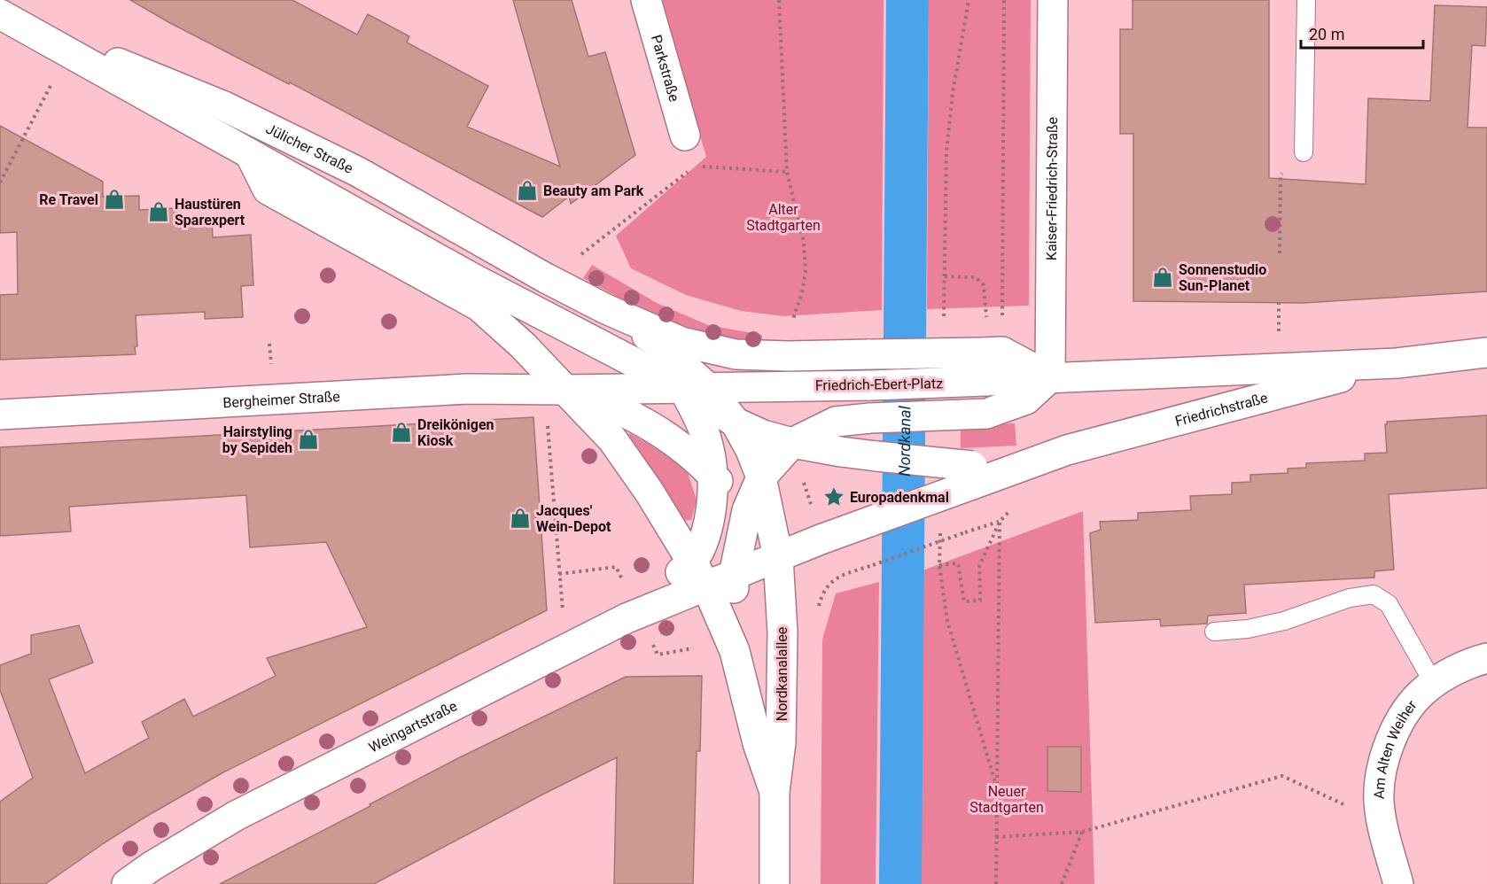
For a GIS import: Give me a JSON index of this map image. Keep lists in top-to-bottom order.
{
  "streets": {
    "main road": [
      "Parkstraße",
      "Jülicher Straße",
      "Kaiser-Friedrich-Straße",
      "Friedrich-Ebert-Platz",
      "Bergheimer Straße",
      "Friedrichstraße",
      "Nordkanalallee",
      "Weingartstraße",
      "Am Alten Weiher"
    ]
  },
  "crossings": [
    ["Jülicher Straße", "Friedrich-Ebert-Platz"],
    ["Jülicher Straße", "Nordkanalallee"],
    ["Kaiser-Friedrich-Straße", "Friedrich-Ebert-Platz"],
    ["Kaiser-Friedrich-Straße", "Friedrichstraße"],
    ["Friedrich-Ebert-Platz", "Bergheimer Straße"],
    ["Friedrich-Ebert-Platz", "Friedrichstraße"],
    ["Friedrich-Ebert-Platz", "Nordkanalallee"],
    ["Friedrich-Ebert-Platz", "Weingartstraße"],
    ["Bergheimer Straße", "Nordkanalallee"],
    ["Nordkanalallee", "Weingartstraße"]
  ],
  "water": ["Nordkanal"],
  "parks": ["Alter Stadtgarten", "Neuer Stadtgarten"],
  "places": {
    "shop": [
      "Beauty am Park",
      "Re Travel",
      "Haustüren Sparexpert",
      "Sonnenstudio Sun-Planet",
      "Dreikönigen Kiosk",
      "Hairstyling by Sepideh",
      "Jacques' Wein-Depot"
    ],
    "place": ["Europadenkmal"]
  },
  "scale_bar": "20 m"
}
